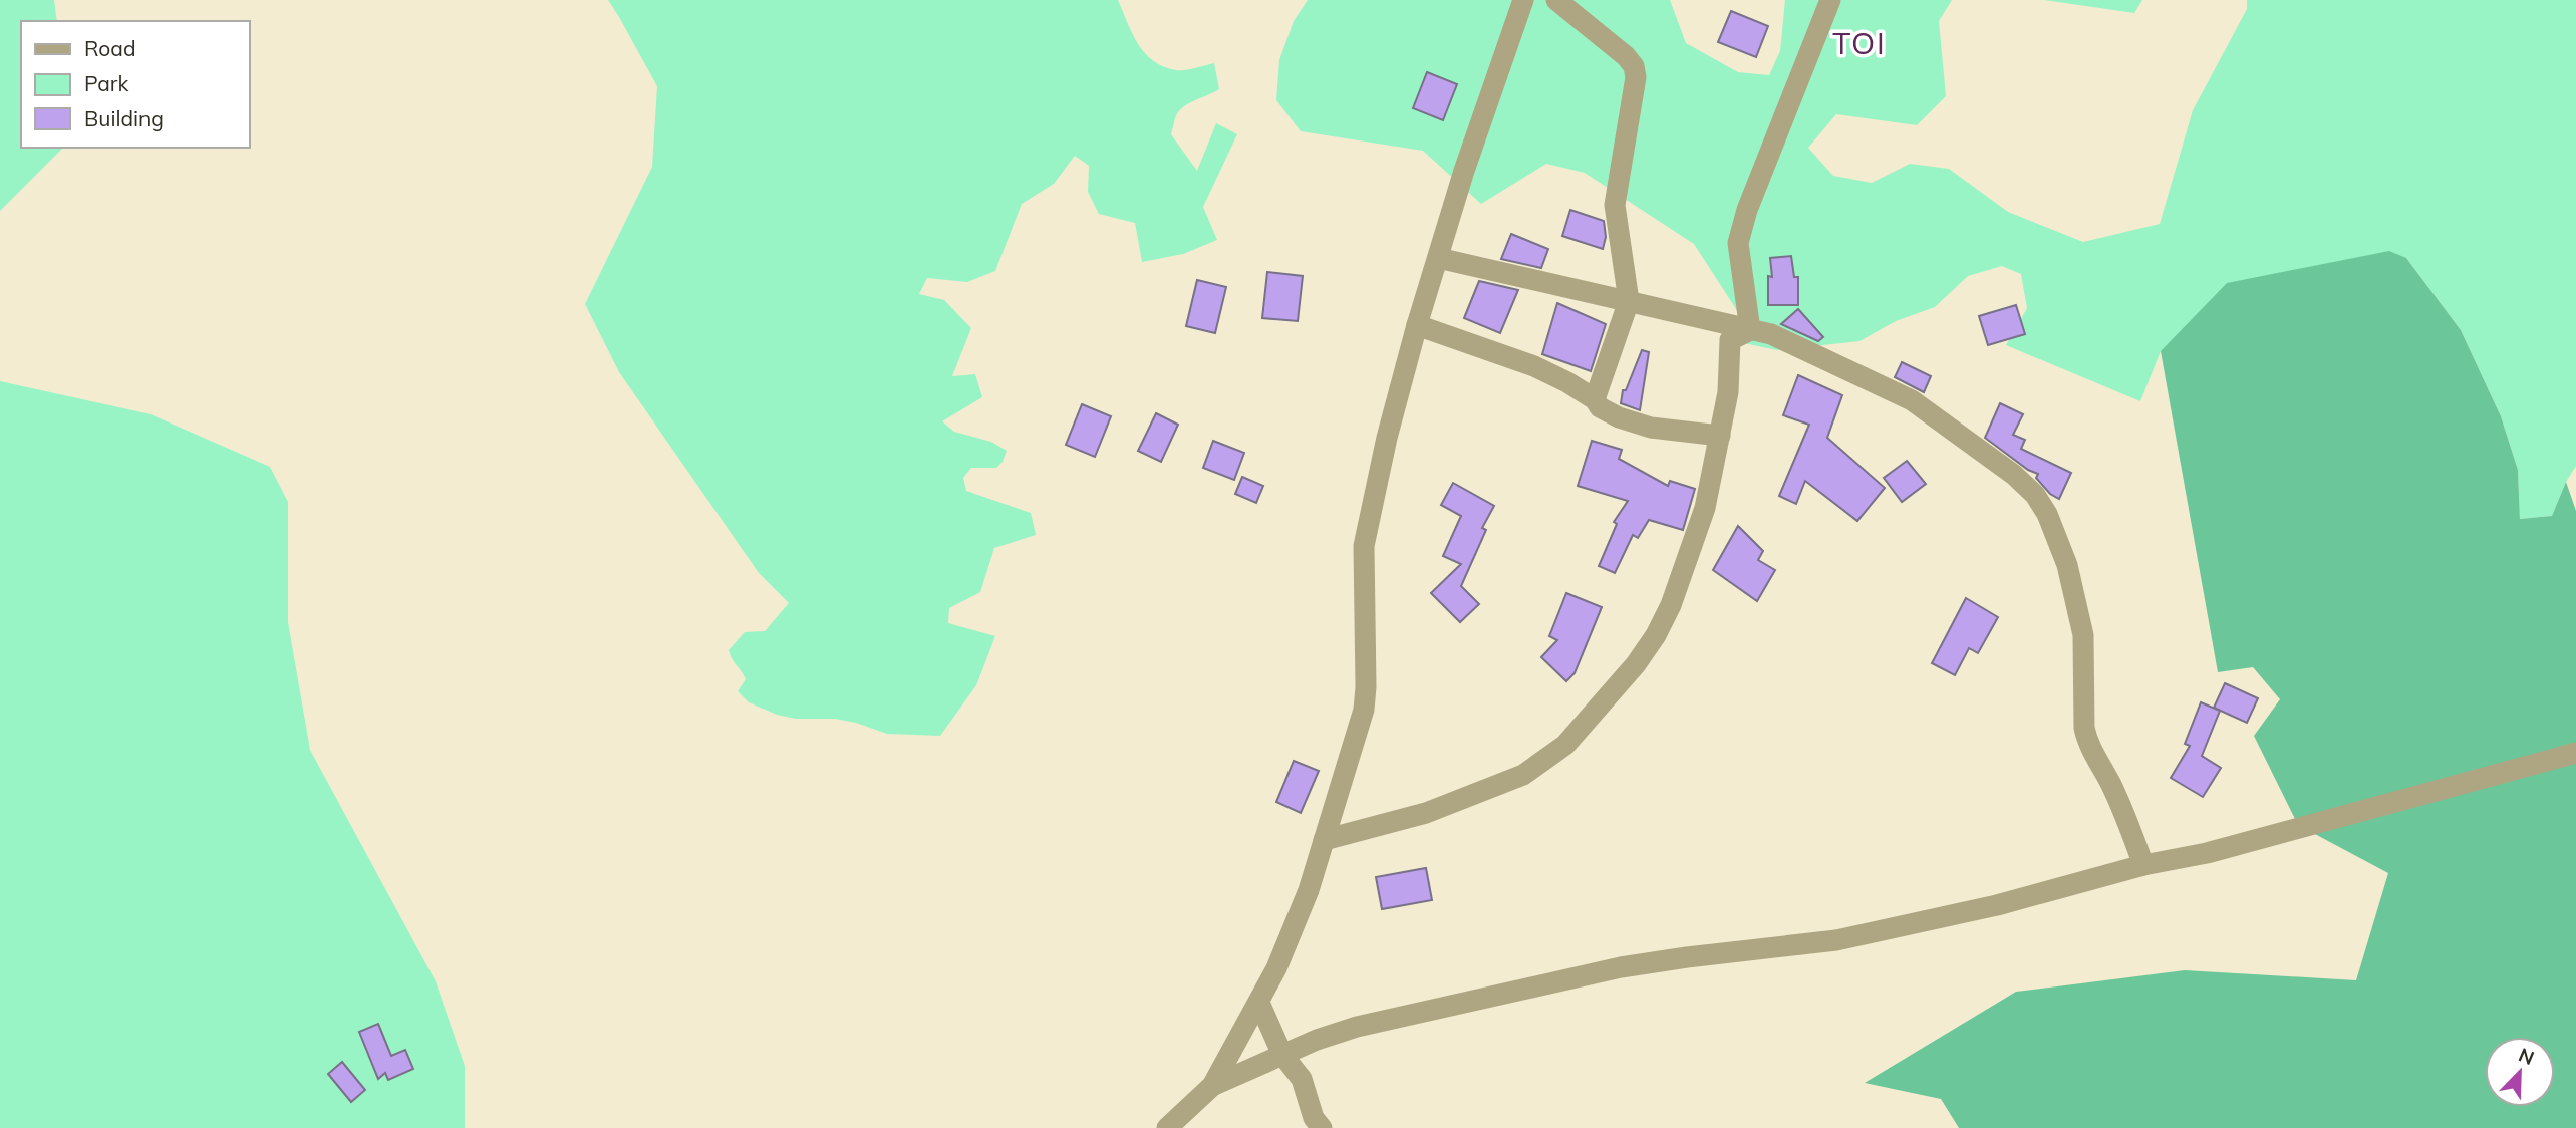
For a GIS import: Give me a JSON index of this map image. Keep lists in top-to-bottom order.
{
  "districts": ["TOI"],
  "legend": ["Road", "Park", "Building"],
  "north": "top right"
}
